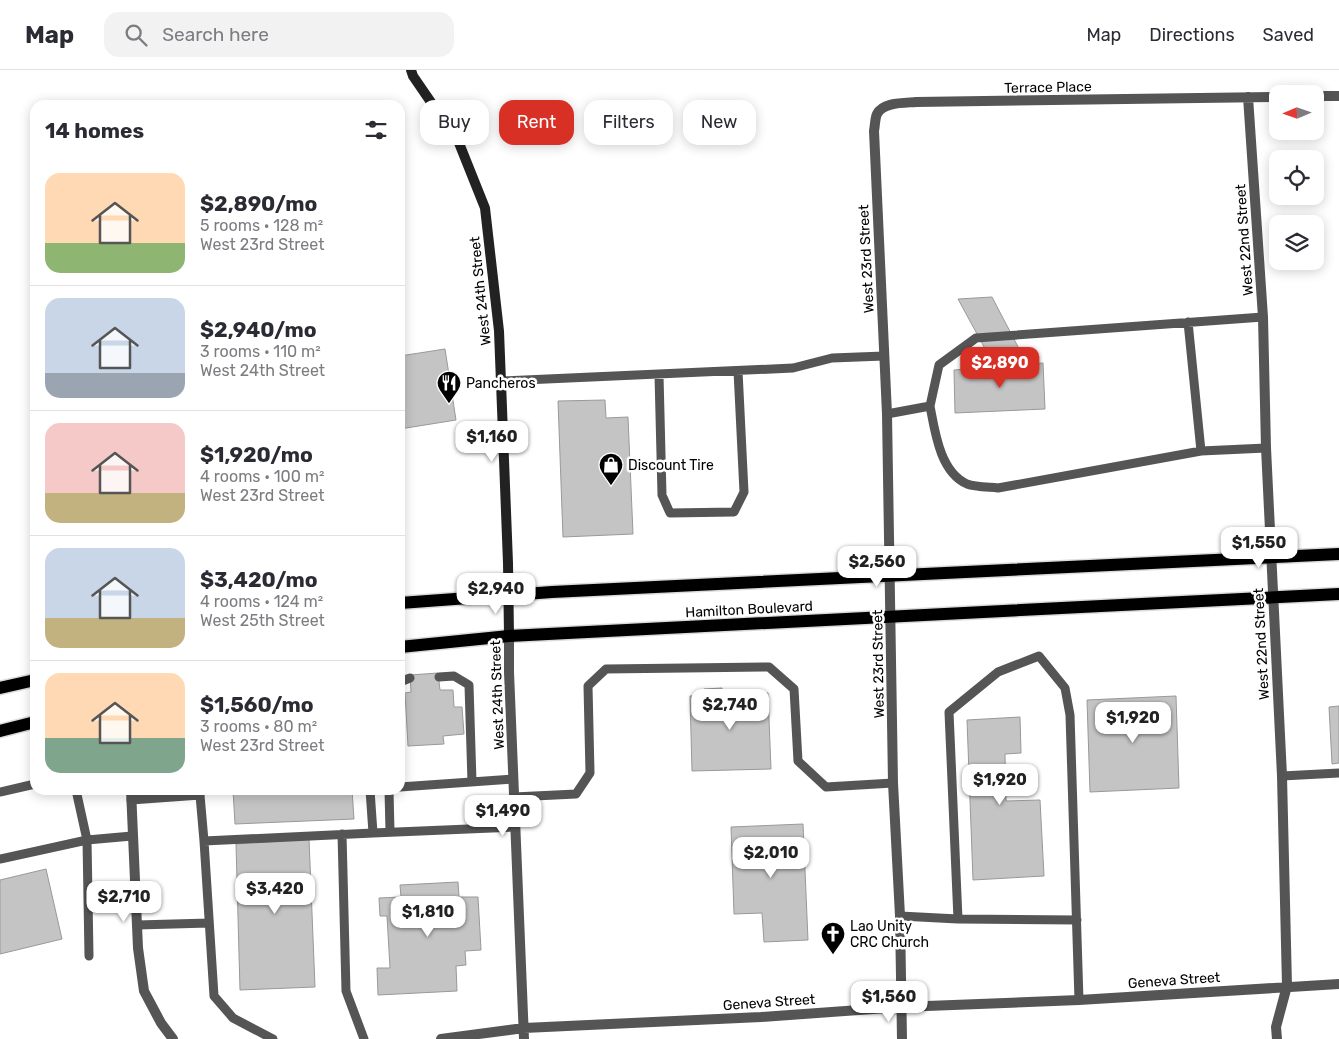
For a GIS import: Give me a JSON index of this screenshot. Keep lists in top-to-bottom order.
{
  "streets": {
    "main road": ["Hamilton Boulevard"],
    "street": [
      "Terrace Place",
      "West 22nd Street",
      "West 23rd Street",
      "West 24th Street",
      "Geneva Street"
    ]
  },
  "crossings": [
    ["Terrace Place", "West 22nd Street"],
    ["Terrace Place", "West 23rd Street"],
    ["West 22nd Street", "Hamilton Boulevard"],
    ["West 22nd Street", "Geneva Street"],
    ["West 23rd Street", "Hamilton Boulevard"],
    ["West 23rd Street", "Geneva Street"],
    ["West 24th Street", "Hamilton Boulevard"],
    ["West 24th Street", "Geneva Street"]
  ],
  "places": {
    "restaurant": ["Pancheros"],
    "shop": ["Discount Tire"],
    "church": ["Lao Unity CRC Church"]
  },
  "north": "left",
  "page": {
    "header": "Map",
    "search": "Search here",
    "nav": ["Map", "Directions", "Saved"],
    "chip": [
      "Buy",
      "Rent",
      "Filters",
      "New"
    ],
    "heading": "14 homes",
    "list": [
      {
        "name": "$2,890/mo",
        "note": "5 rooms · 128 m² · West 23rd Street"
      },
      {
        "name": "$2,940/mo",
        "note": "3 rooms · 110 m² · West 24th Street"
      },
      {
        "name": "$1,920/mo",
        "note": "4 rooms · 100 m² · West 23rd Street"
      },
      {
        "name": "$3,420/mo",
        "note": "4 rooms · 124 m² · West 25th Street"
      },
      {
        "name": "$1,560/mo",
        "note": "3 rooms · 80 m² · West 23rd Street"
      }
    ],
    "price": [
      "$2,890",
      "$1,160",
      "$1,550",
      "$2,560",
      "$2,940",
      "$2,740",
      "$1,920",
      "$1,920",
      "$1,490",
      "$2,010",
      "$3,420",
      "$2,710",
      "$1,810",
      "$1,560"
    ]
  }
}
